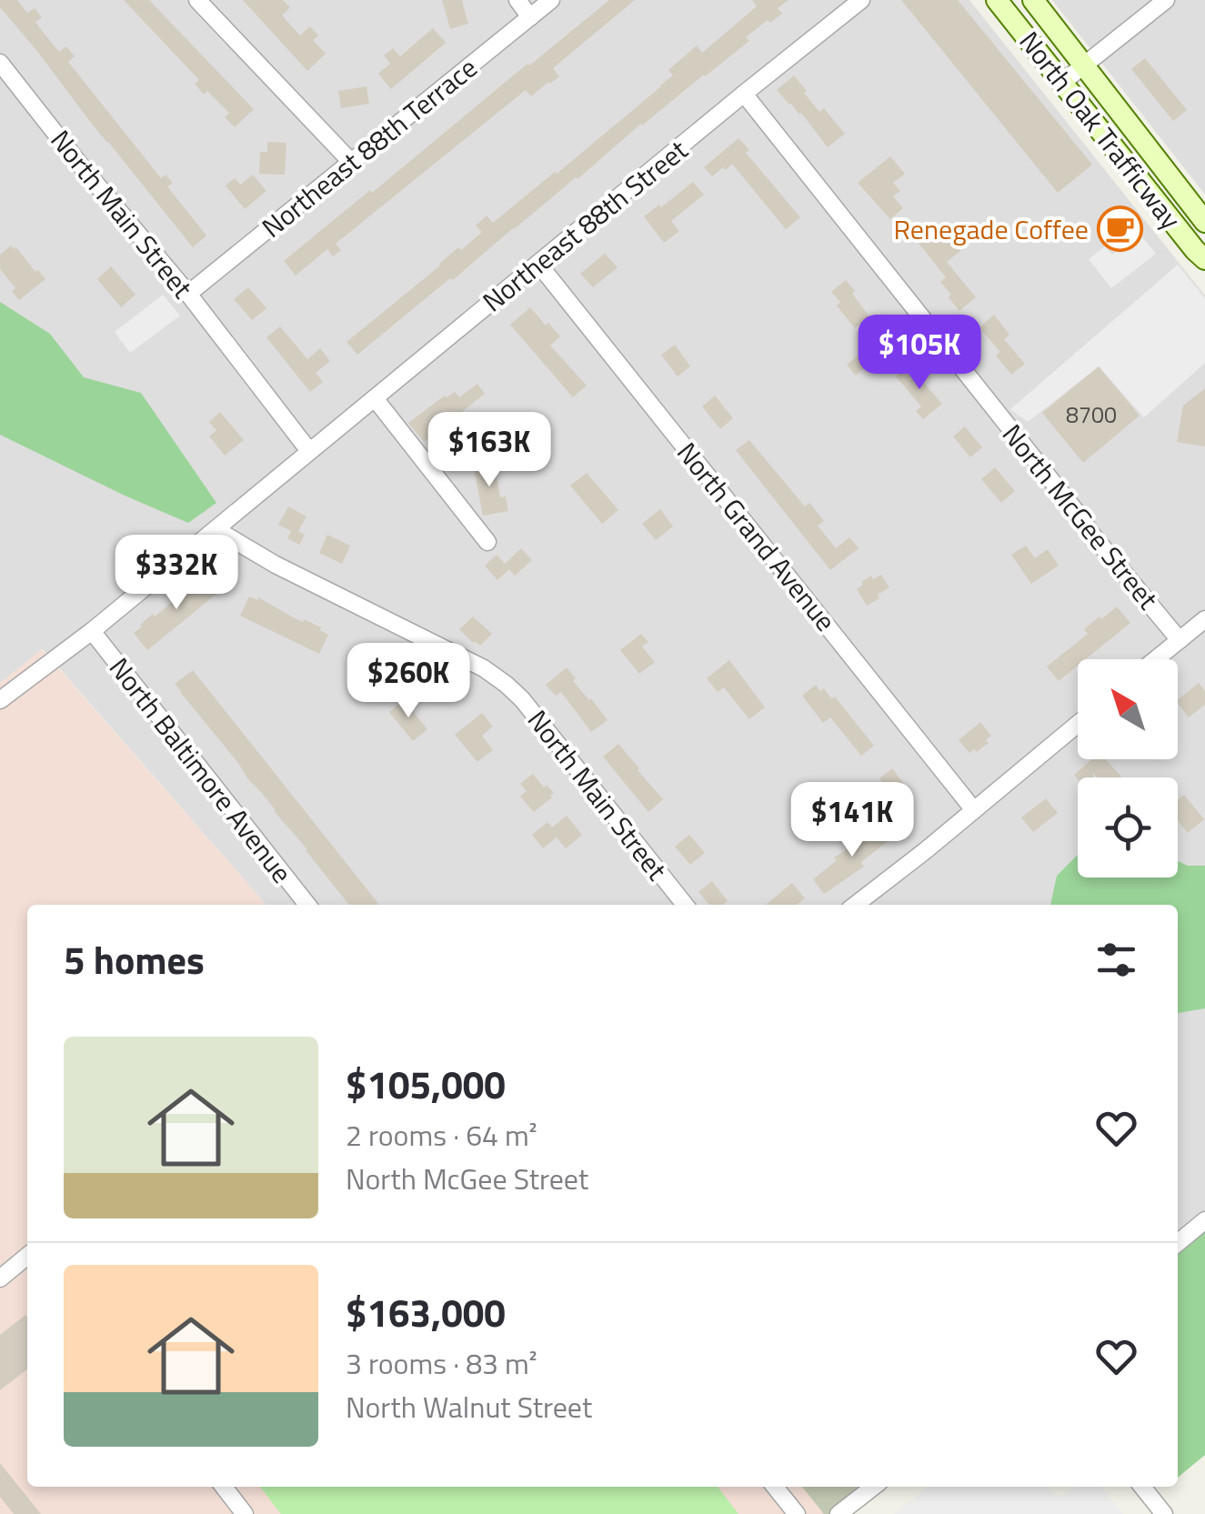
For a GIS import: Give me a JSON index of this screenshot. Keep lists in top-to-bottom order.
{
  "streets": {
    "main road": ["North Oak Trafficway"],
    "street": [
      "Northeast 88th Terrace",
      "North Main Street",
      "Northeast 88th Street",
      "North McGee Street",
      "North Grand Avenue",
      "North Baltimore Avenue"
    ]
  },
  "crossings": [
    ["Northeast 88th Terrace", "North Main Street"],
    ["North Main Street", "Northeast 88th Street"],
    ["Northeast 88th Street", "North McGee Street"],
    ["Northeast 88th Street", "North Grand Avenue"],
    ["Northeast 88th Street", "North Baltimore Avenue"]
  ],
  "places": {
    "cafe": ["Renegade Coffee"]
  },
  "house_numbers": ["8700"],
  "north": "top left",
  "page": {
    "price": [
      "$105K",
      "$163K",
      "$332K",
      "$260K",
      "$141K"
    ],
    "heading": "5 homes",
    "list": [
      {
        "name": "$105,000",
        "note": "2 rooms · 64 m² · North McGee Street"
      },
      {
        "name": "$163,000",
        "note": "3 rooms · 83 m² · North Walnut Street"
      }
    ]
  }
}
